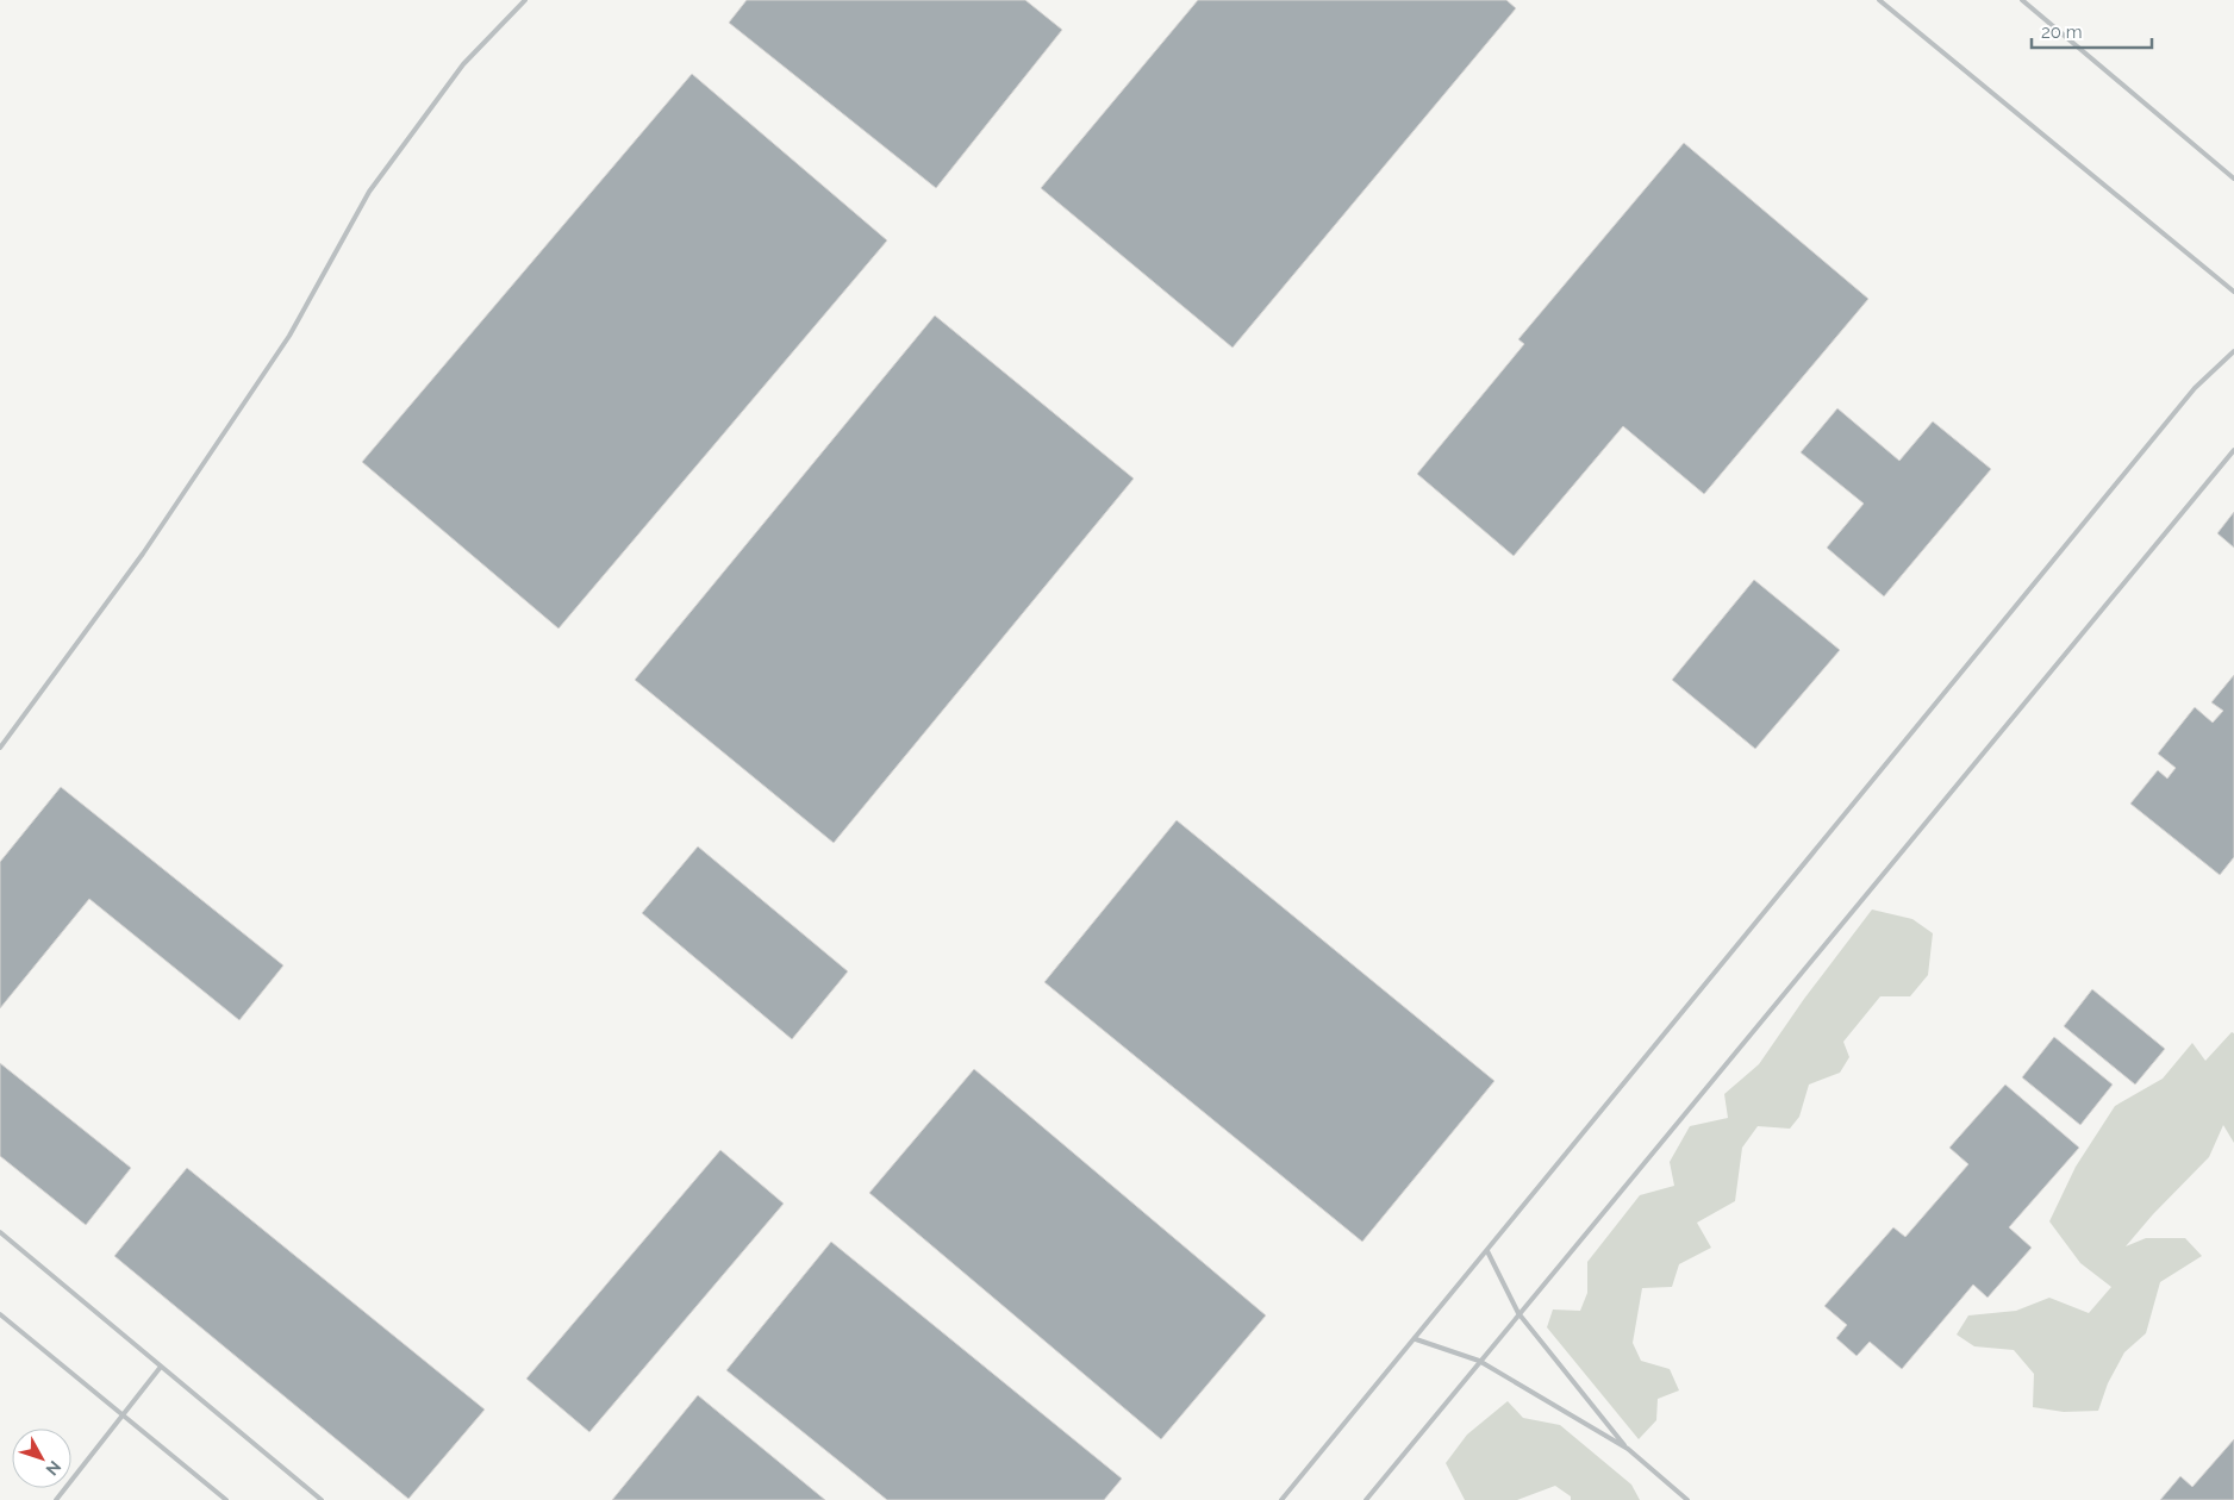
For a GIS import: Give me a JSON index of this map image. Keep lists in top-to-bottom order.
{
  "scale_bar": "20 m",
  "north": "bottom right"
}
